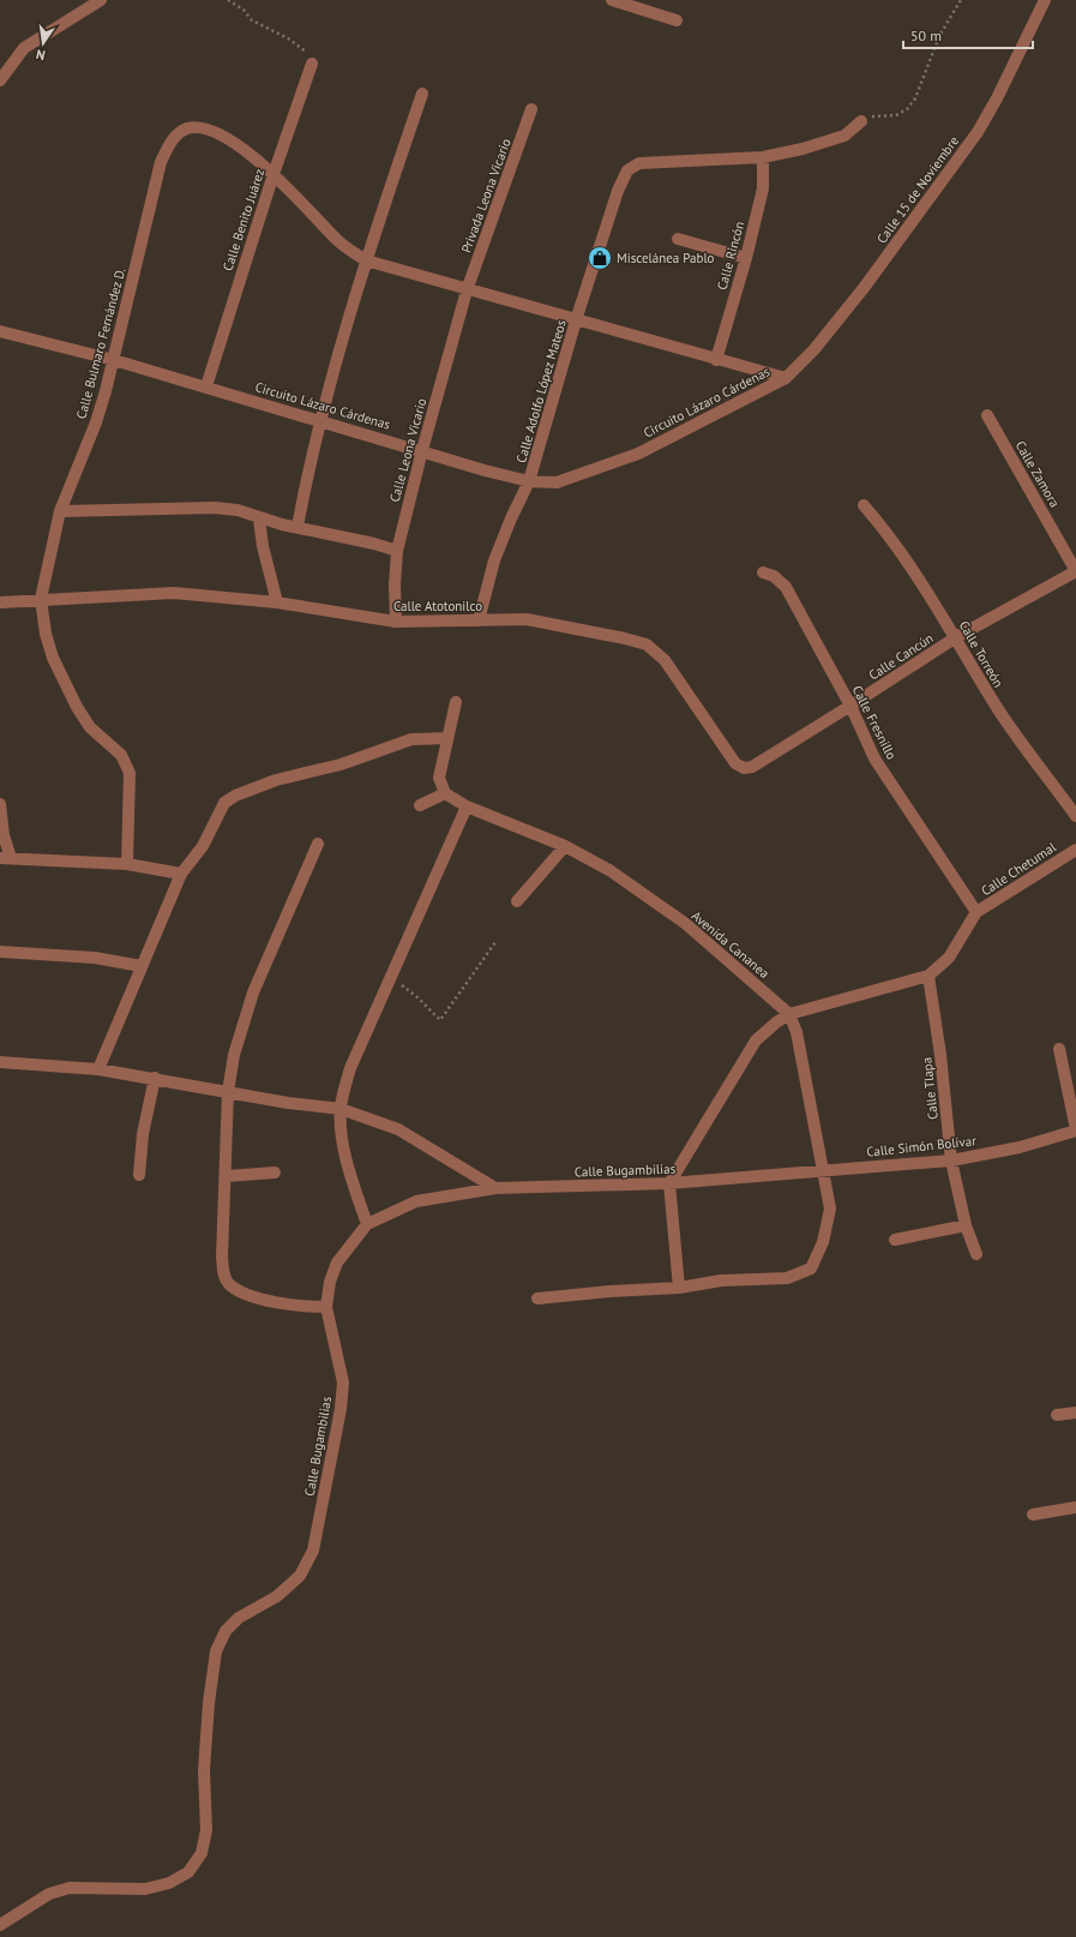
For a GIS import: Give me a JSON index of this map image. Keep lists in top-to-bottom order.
{
  "streets": {
    "street": [
      "Calle 15 de Noviembre",
      "Privada Leona Vicario",
      "Calle Benito Juárez",
      "Calle Rincón",
      "Calle Bulmaro Fernández D.",
      "Calle Adolfo López Mateos",
      "Circuito Lázaro Cárdenas",
      "Calle Leona Vicario",
      "Calle Zamora",
      "Calle Atotonilco",
      "Calle Torreón",
      "Calle Cancún",
      "Calle Fresnillo",
      "Calle Chetumal",
      "Avenida Cananea",
      "Calle Tlapa",
      "Calle Simón Bolívar",
      "Calle Bugambilias"
    ]
  },
  "crossings": [
    ["Calle 15 de Noviembre", "Circuito Lázaro Cárdenas"],
    ["Privada Leona Vicario", "Circuito Lázaro Cárdenas"],
    ["Privada Leona Vicario", "Calle Leona Vicario"],
    ["Calle Benito Juárez", "Circuito Lázaro Cárdenas"],
    ["Calle Rincón", "Calle Adolfo López Mateos"],
    ["Calle Rincón", "Circuito Lázaro Cárdenas"],
    ["Calle Bulmaro Fernández D.", "Circuito Lázaro Cárdenas"],
    ["Calle Bulmaro Fernández D.", "Calle Atotonilco"],
    ["Calle Adolfo López Mateos", "Circuito Lázaro Cárdenas"],
    ["Calle Adolfo López Mateos", "Calle Atotonilco"],
    ["Circuito Lázaro Cárdenas", "Calle Leona Vicario"],
    ["Calle Leona Vicario", "Calle Atotonilco"],
    ["Calle Zamora", "Calle Cancún"],
    ["Calle Atotonilco", "Calle Cancún"],
    ["Calle Torreón", "Calle Cancún"],
    ["Calle Cancún", "Calle Fresnillo"],
    ["Calle Fresnillo", "Calle Chetumal"],
    ["Avenida Cananea", "Calle Simón Bolívar"],
    ["Avenida Cananea", "Calle Bugambilias"],
    ["Calle Tlapa", "Calle Simón Bolívar"],
    ["Calle Simón Bolívar", "Calle Bugambilias"]
  ],
  "places": {
    "shop": ["Miscelánea Pablo"]
  },
  "scale_bar": "50 m",
  "north": "bottom"
}
